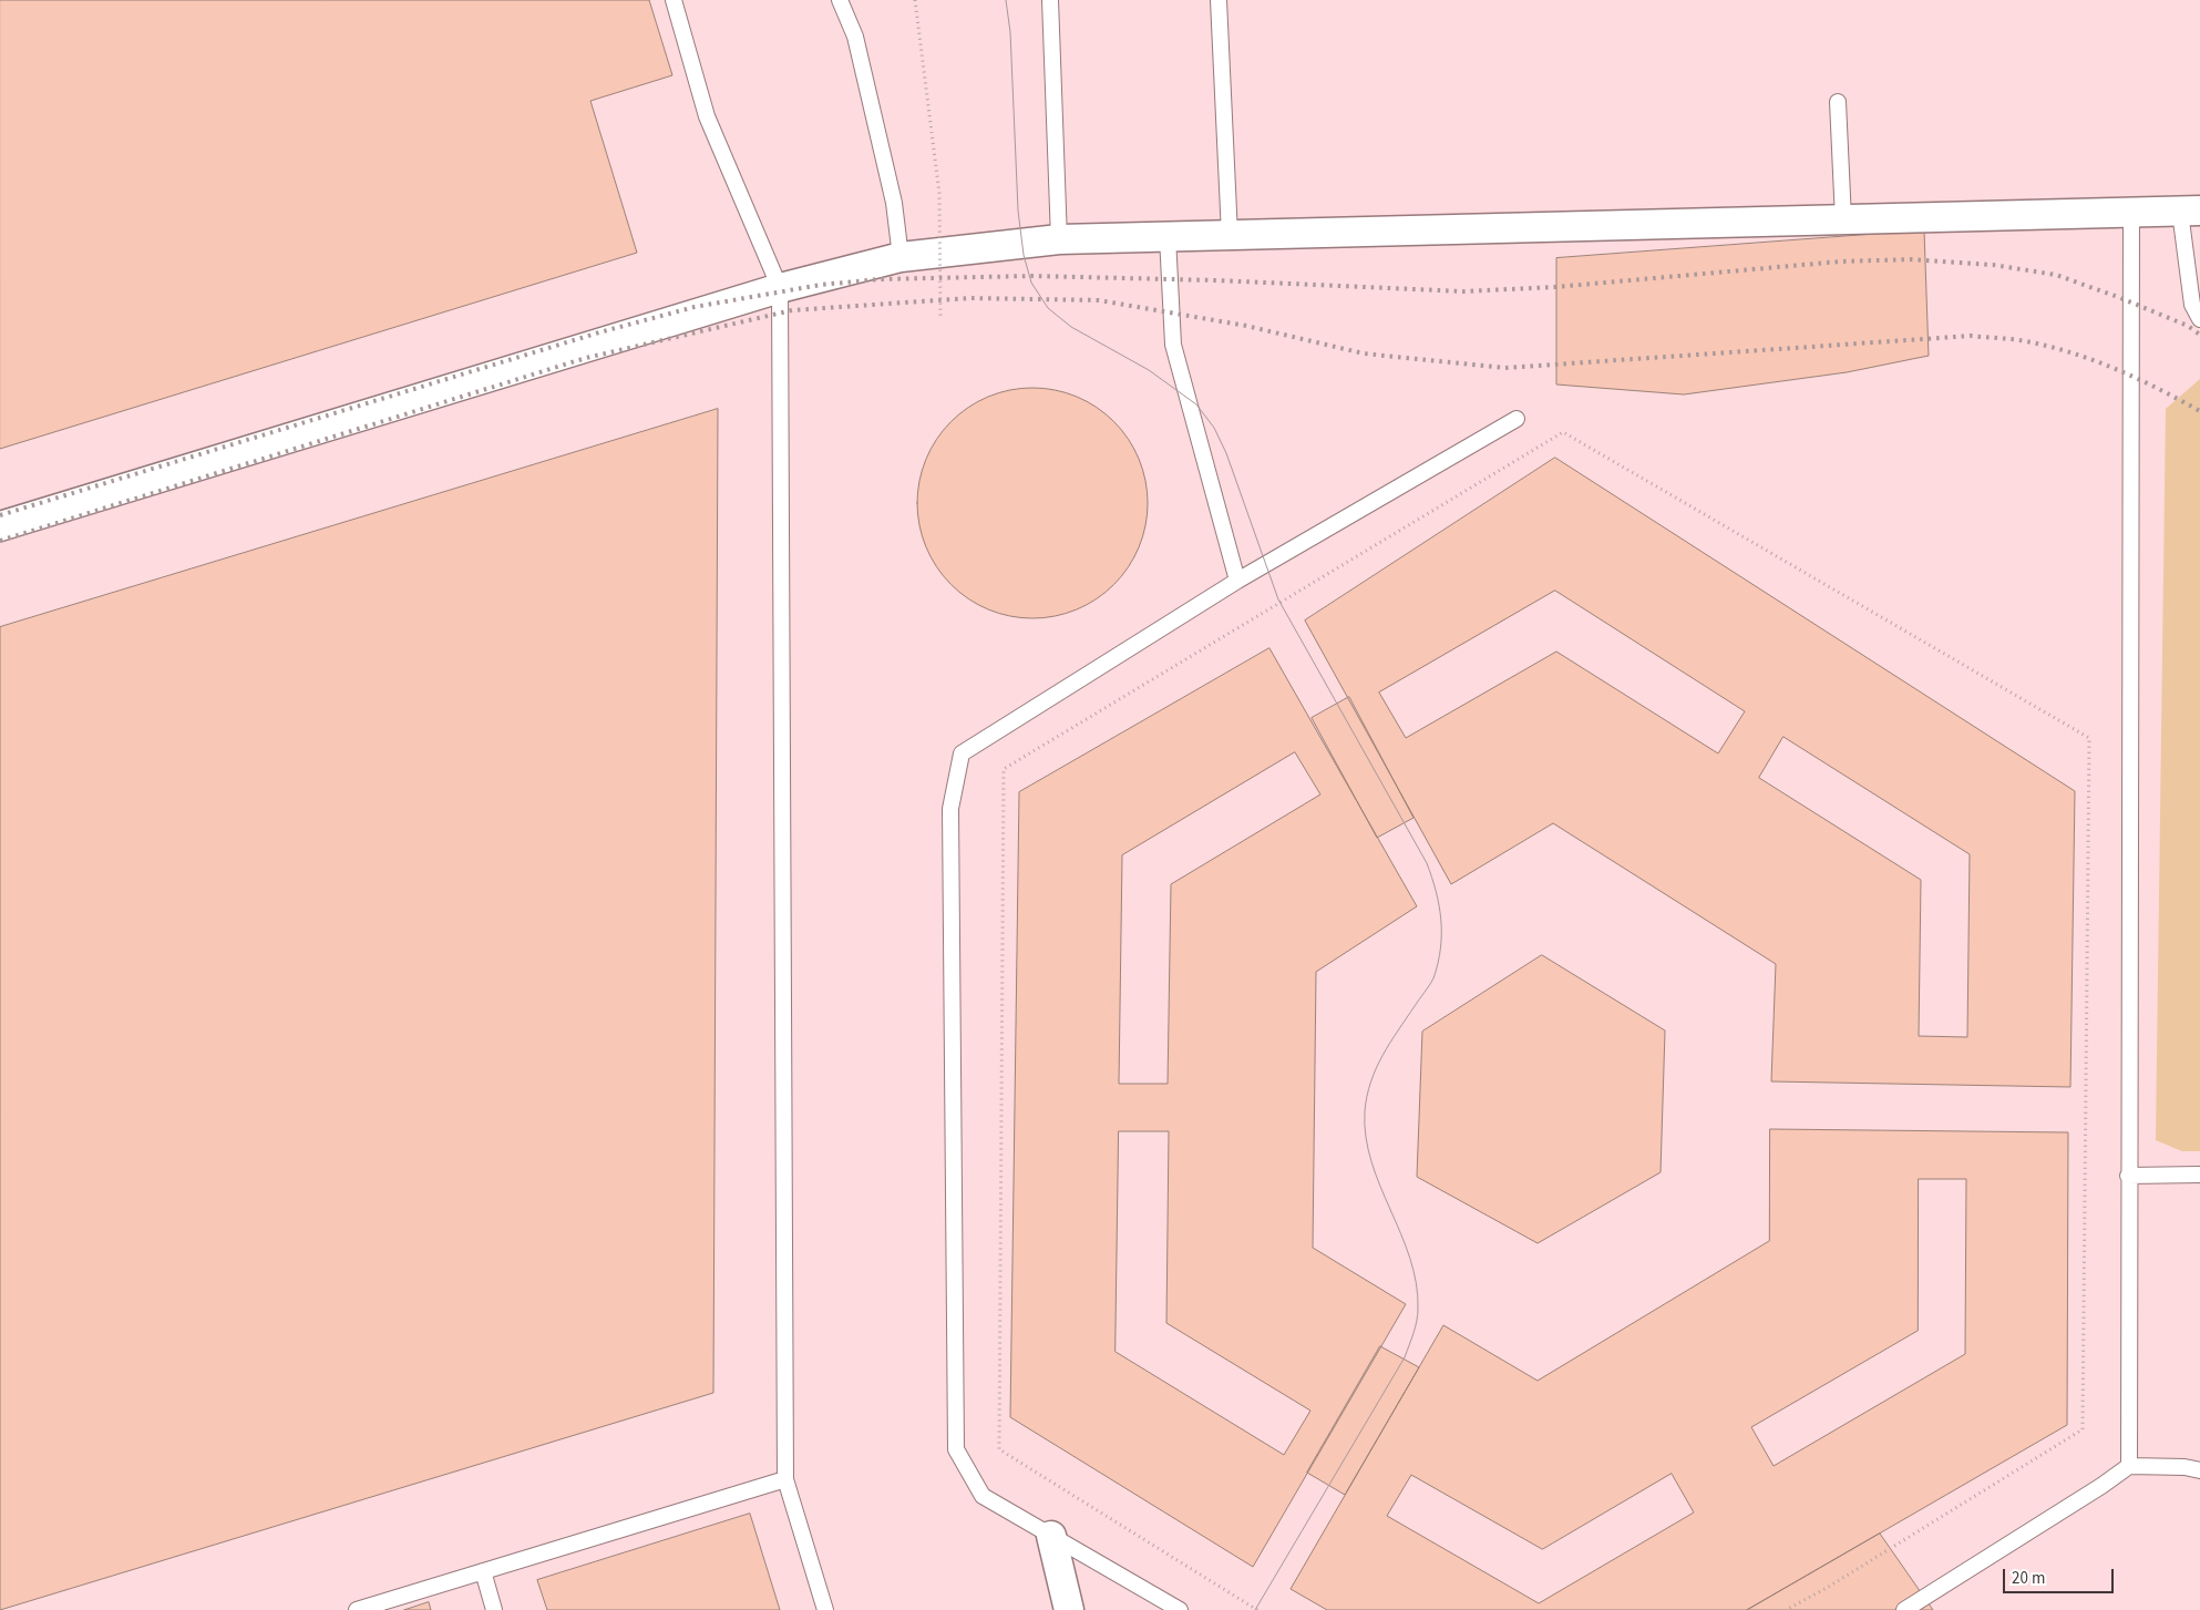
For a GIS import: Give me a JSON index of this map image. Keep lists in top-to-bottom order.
{
  "scale_bar": "20 m"
}
